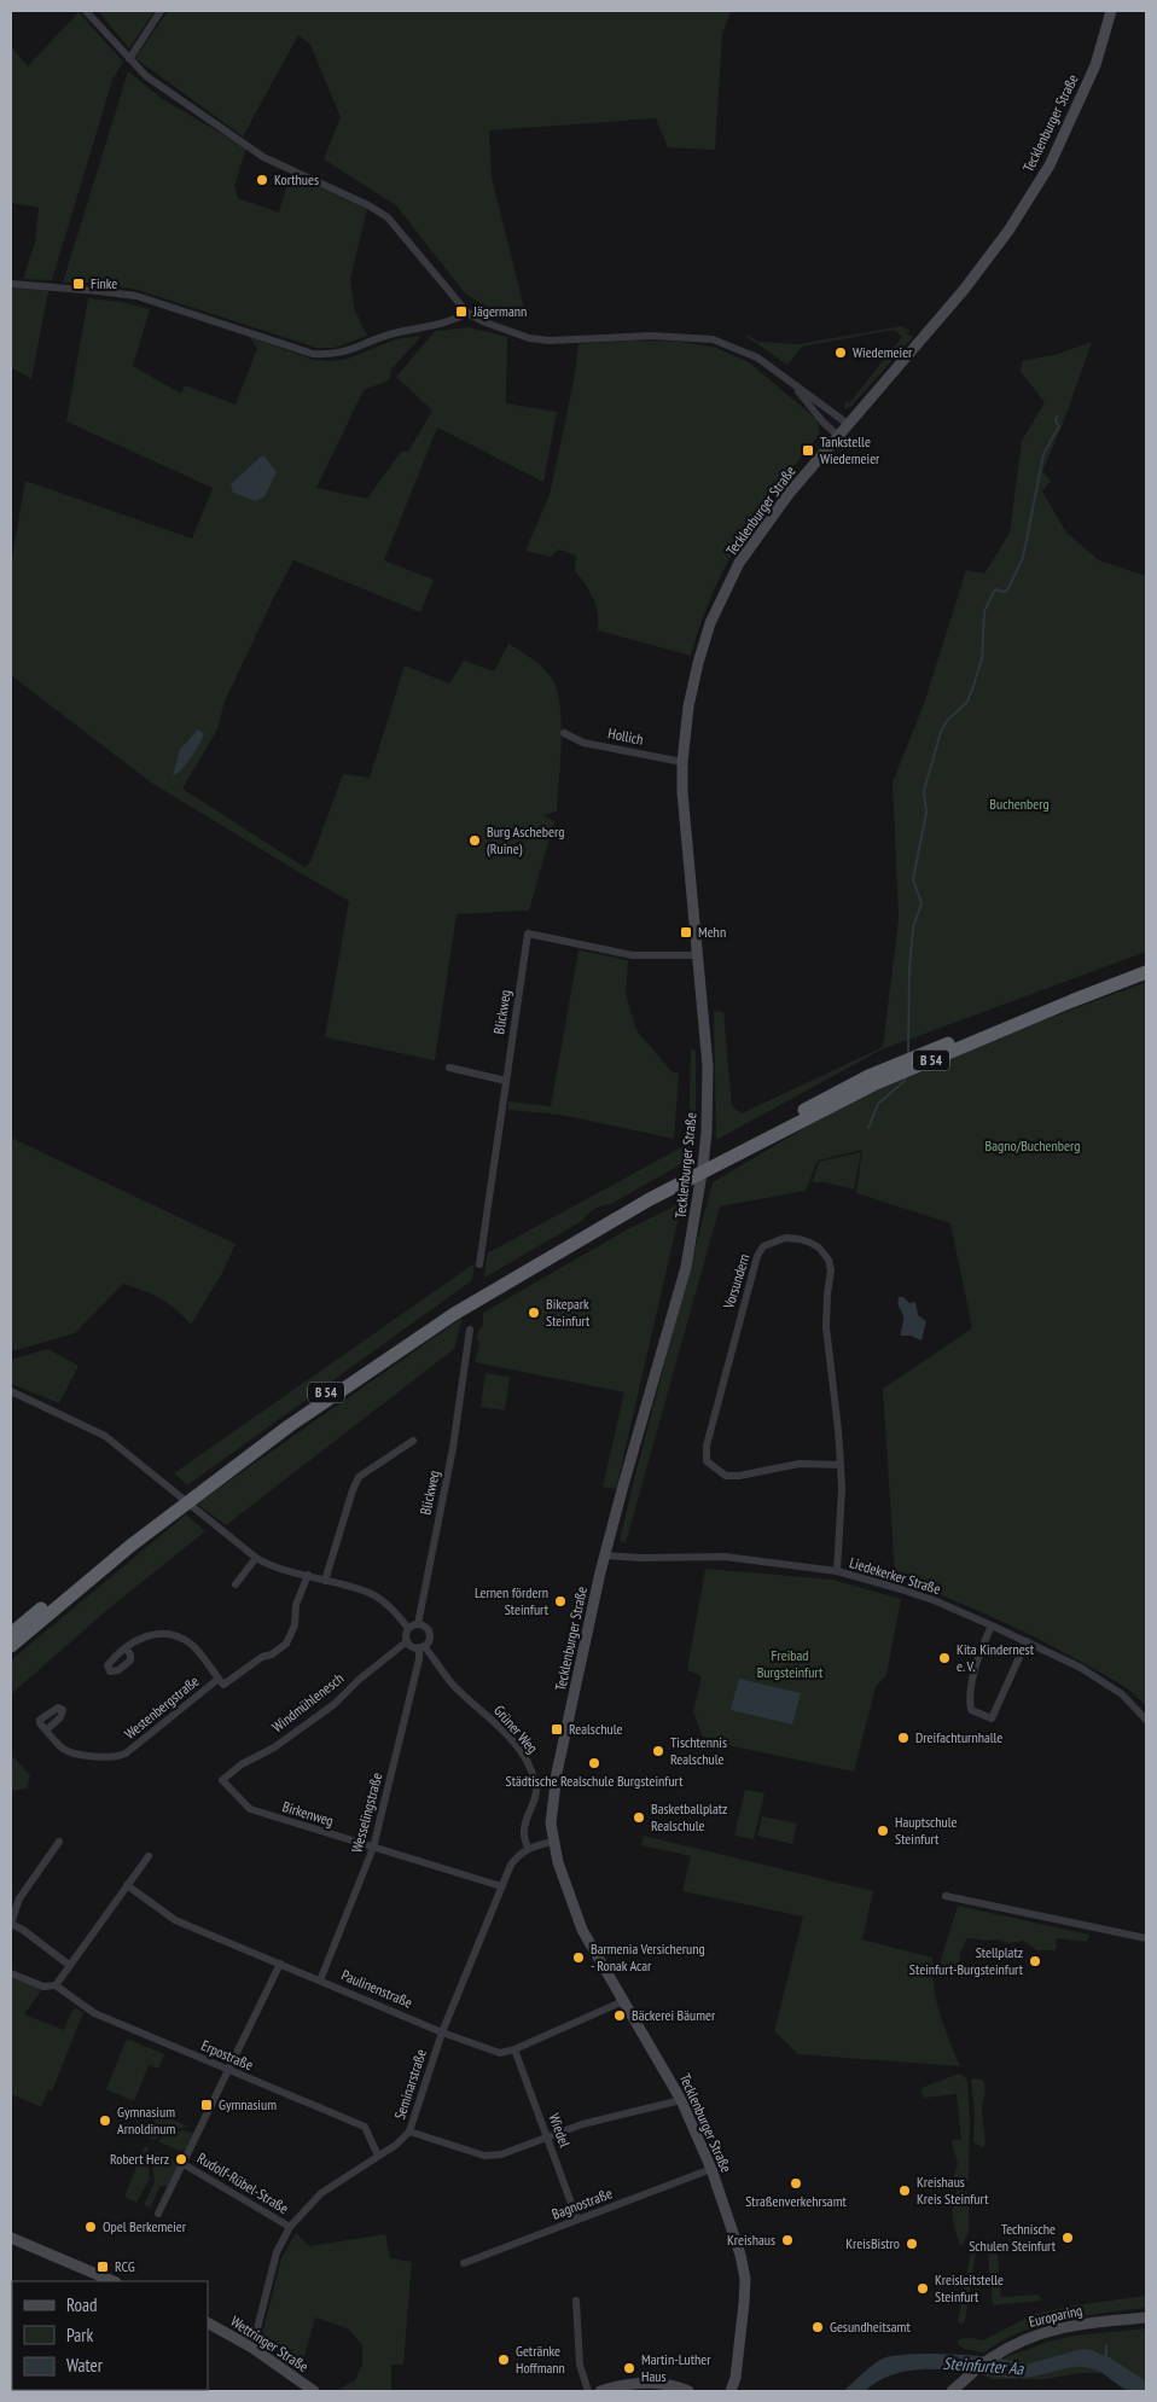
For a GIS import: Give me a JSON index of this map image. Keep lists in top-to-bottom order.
{
  "streets": {
    "highway": ["B 54"],
    "main road": ["Tecklenburger Straße", "Europaring", "Wettringer Straße"],
    "street": [
      "Hollich",
      "Blickweg",
      "Vorsundern",
      "Liedekerker Straße",
      "Windmühlenesch",
      "Westenbergstraße",
      "Grüner Weg",
      "Wesselingstraße",
      "Birkenweg",
      "Paulinenstraße",
      "Erpostraße",
      "Seminarstraße",
      "Wiedel",
      "Rudolf-Rübel-Straße",
      "Bagnostraße"
    ]
  },
  "crossings": [
    ["Tecklenburger Straße", "Hollich"],
    ["Tecklenburger Straße", "Blickweg"],
    ["Tecklenburger Straße", "Liedekerker Straße"],
    ["Tecklenburger Straße", "Paulinenstraße"],
    ["Tecklenburger Straße", "Bagnostraße"],
    ["Blickweg", "Windmühlenesch"],
    ["Blickweg", "Grüner Weg"],
    ["Blickweg", "Wesselingstraße"],
    ["Vorsundern", "Liedekerker Straße"],
    ["Windmühlenesch", "Grüner Weg"],
    ["Windmühlenesch", "Wesselingstraße"],
    ["Windmühlenesch", "Birkenweg"],
    ["Grüner Weg", "Wesselingstraße"],
    ["Grüner Weg", "Seminarstraße"],
    ["Wesselingstraße", "Birkenweg"],
    ["Wesselingstraße", "Paulinenstraße"],
    ["Birkenweg", "Seminarstraße"],
    ["Paulinenstraße", "Seminarstraße"],
    ["Paulinenstraße", "Wiedel"],
    ["Erpostraße", "Seminarstraße"],
    ["Seminarstraße", "Rudolf-Rübel-Straße"],
    ["Seminarstraße", "Wettringer Straße"],
    ["Wiedel", "Bagnostraße"]
  ],
  "water": ["Steinfurter Aa"],
  "parks": ["Buchenberg", "Bagno/Buchenberg", "Freibad Burgsteinfurt"],
  "places": {
    "other": [
      "Korthues",
      "Wiedemeier",
      "Burg Ascheberg (Ruine)",
      "Bikepark Steinfurt",
      "Lernen fördern Steinfurt",
      "Kita Kindernest e. V.",
      "Dreifachturnhalle",
      "Tischtennis Realschule",
      "Städtische Realschule Burgsteinfurt",
      "Basketballplatz Realschule",
      "Hauptschule Steinfurt",
      "Barmenia Versicherung - Ronak Acar",
      "Stellplatz Steinfurt-Burgsteinfurt",
      "Bäckerei Bäumer",
      "Gymnasium Arnoldinum",
      "Robert Herz",
      "Straßenverkehrsamt",
      "Kreishaus Kreis Steinfurt",
      "Opel Berkemeier",
      "Technische Schulen Steinfurt",
      "Kreishaus",
      "KreisBistro",
      "Kreisleitstelle Steinfurt",
      "Gesundheitsamt",
      "Getränke Hoffmann",
      "Martin-Luther Haus"
    ],
    "transit": [
      "Finke",
      "Jägermann",
      "Tankstelle Wiedemeier",
      "Mehn",
      "Realschule",
      "Gymnasium",
      "RCG"
    ]
  },
  "legend": ["Road", "Park", "Water"]
}
